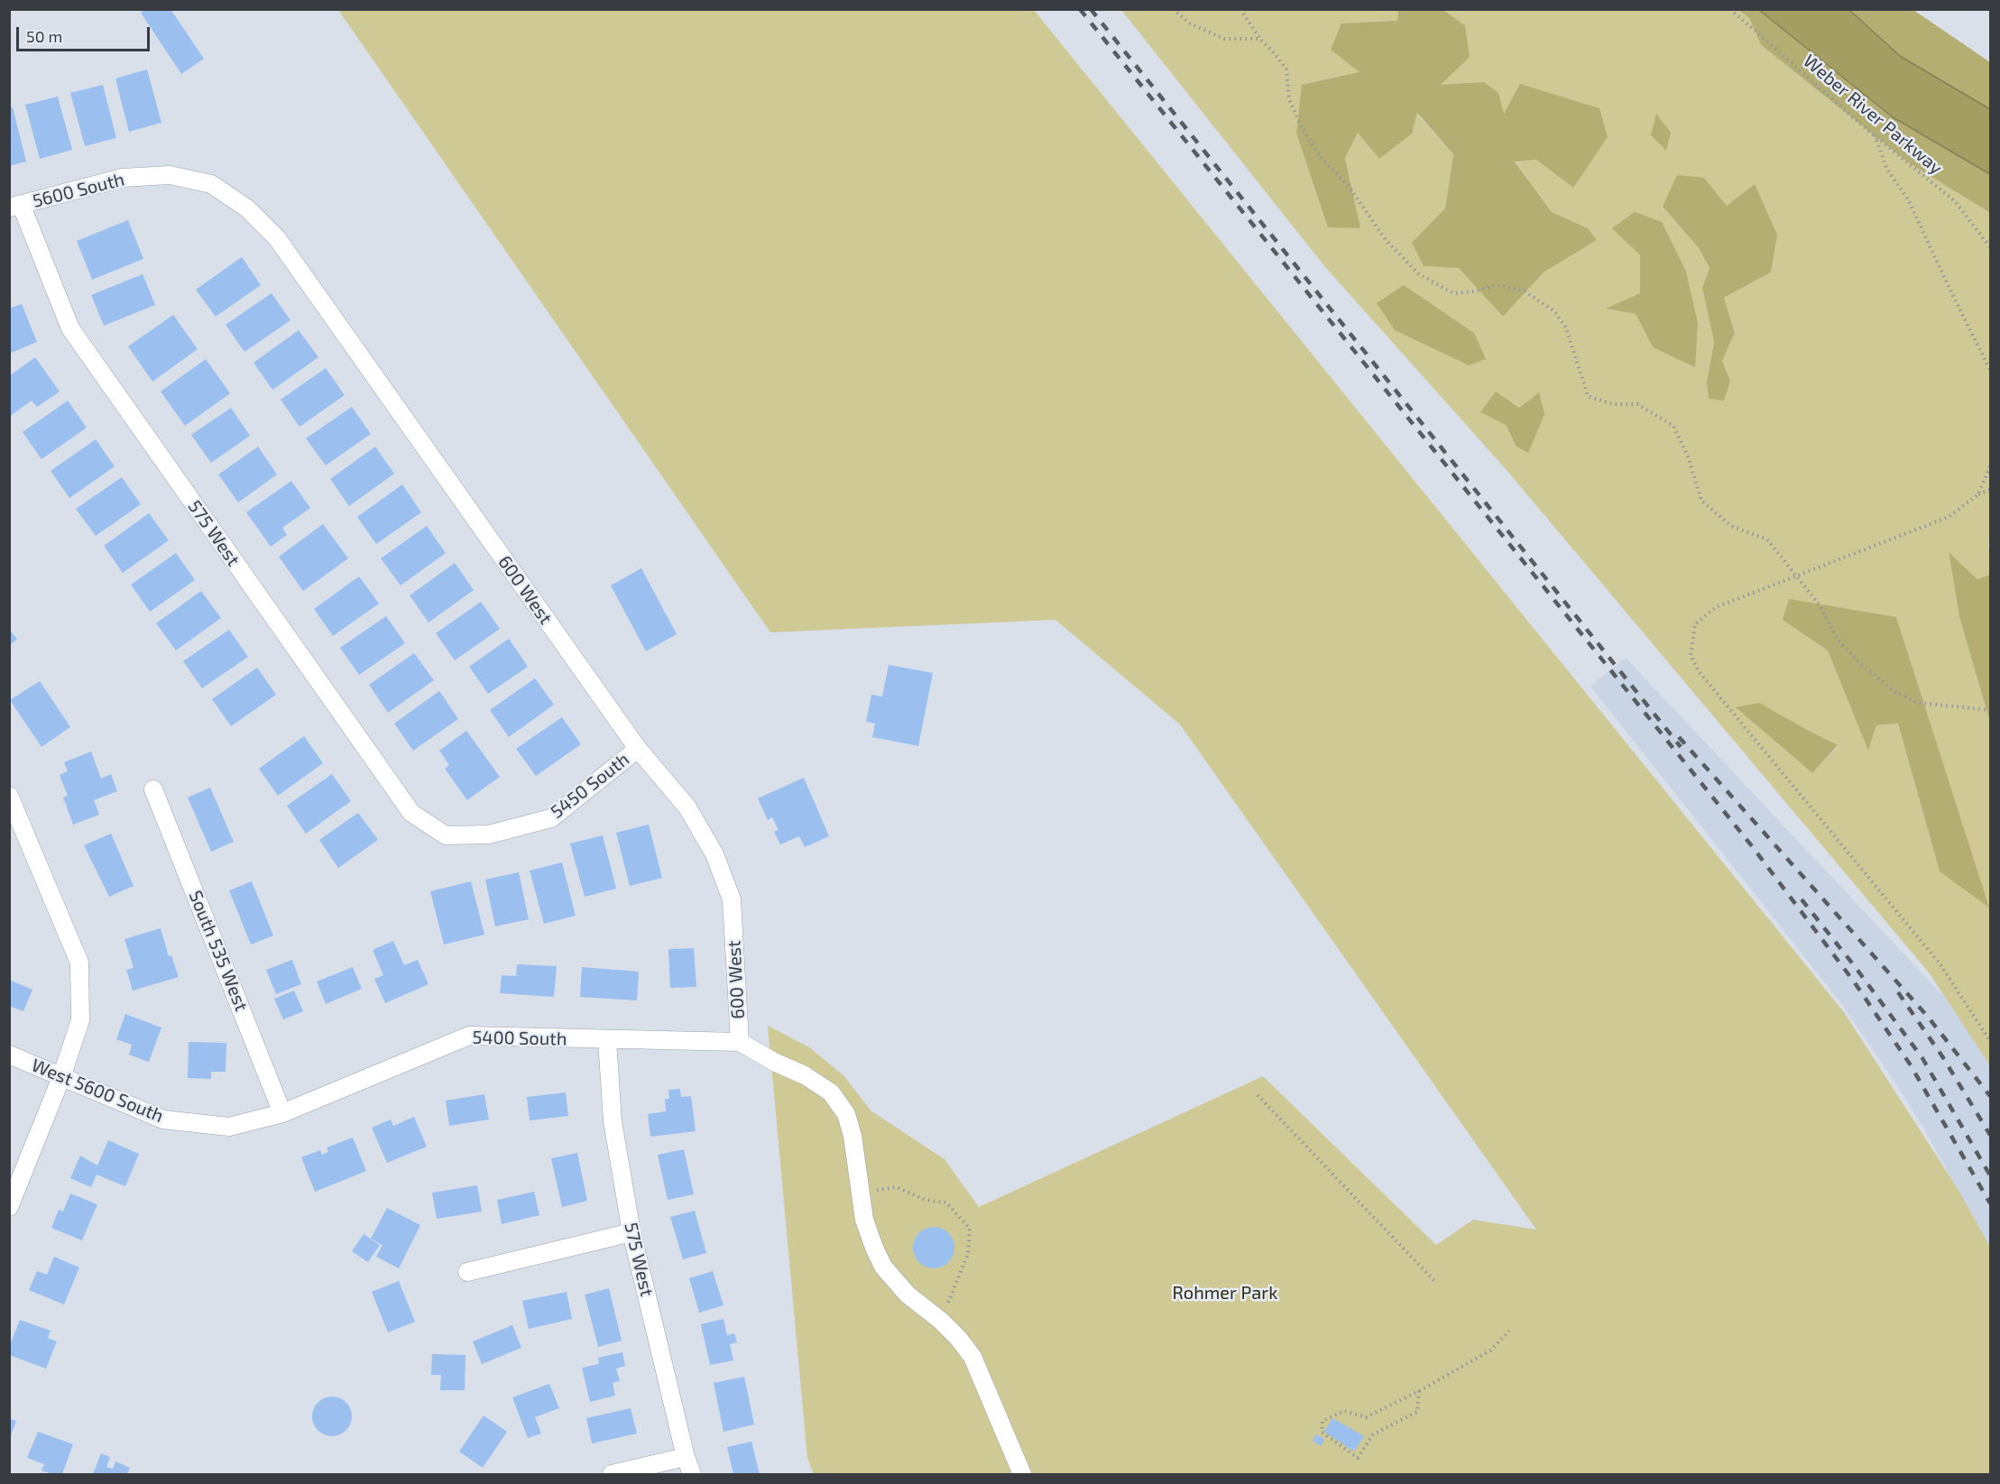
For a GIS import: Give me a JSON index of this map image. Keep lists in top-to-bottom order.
{
  "streets": {
    "street": [
      "5600 South",
      "575 West",
      "600 West",
      "5450 South",
      "South 535 West",
      "5400 South",
      "West 5600 South"
    ],
    "path": ["Weber River Parkway"]
  },
  "crossings": [
    ["5600 South", "575 West"],
    ["5600 South", "600 West"],
    ["575 West", "5450 South"],
    ["575 West", "5400 South"],
    ["600 West", "5450 South"],
    ["600 West", "5400 South"],
    ["South 535 West", "5400 South"],
    ["South 535 West", "West 5600 South"],
    ["5400 South", "West 5600 South"]
  ],
  "parks": ["Rohmer Park"],
  "scale_bar": "50 m"
}
